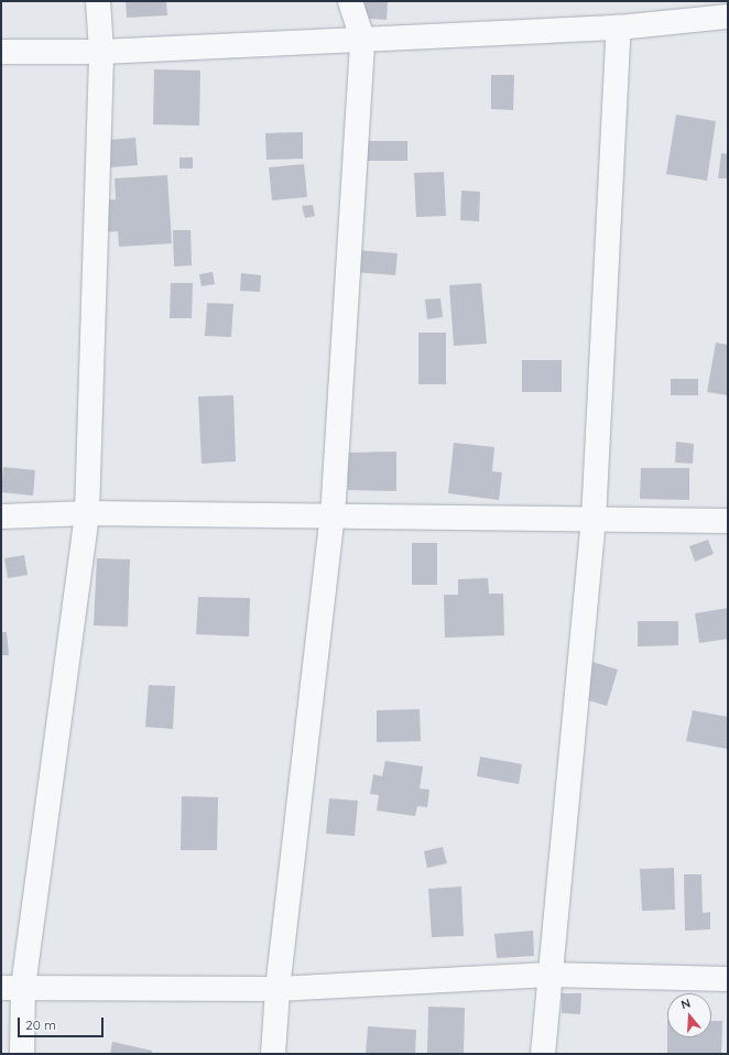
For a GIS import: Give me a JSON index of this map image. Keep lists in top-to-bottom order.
{
  "scale_bar": "20 m",
  "north": "top"
}
